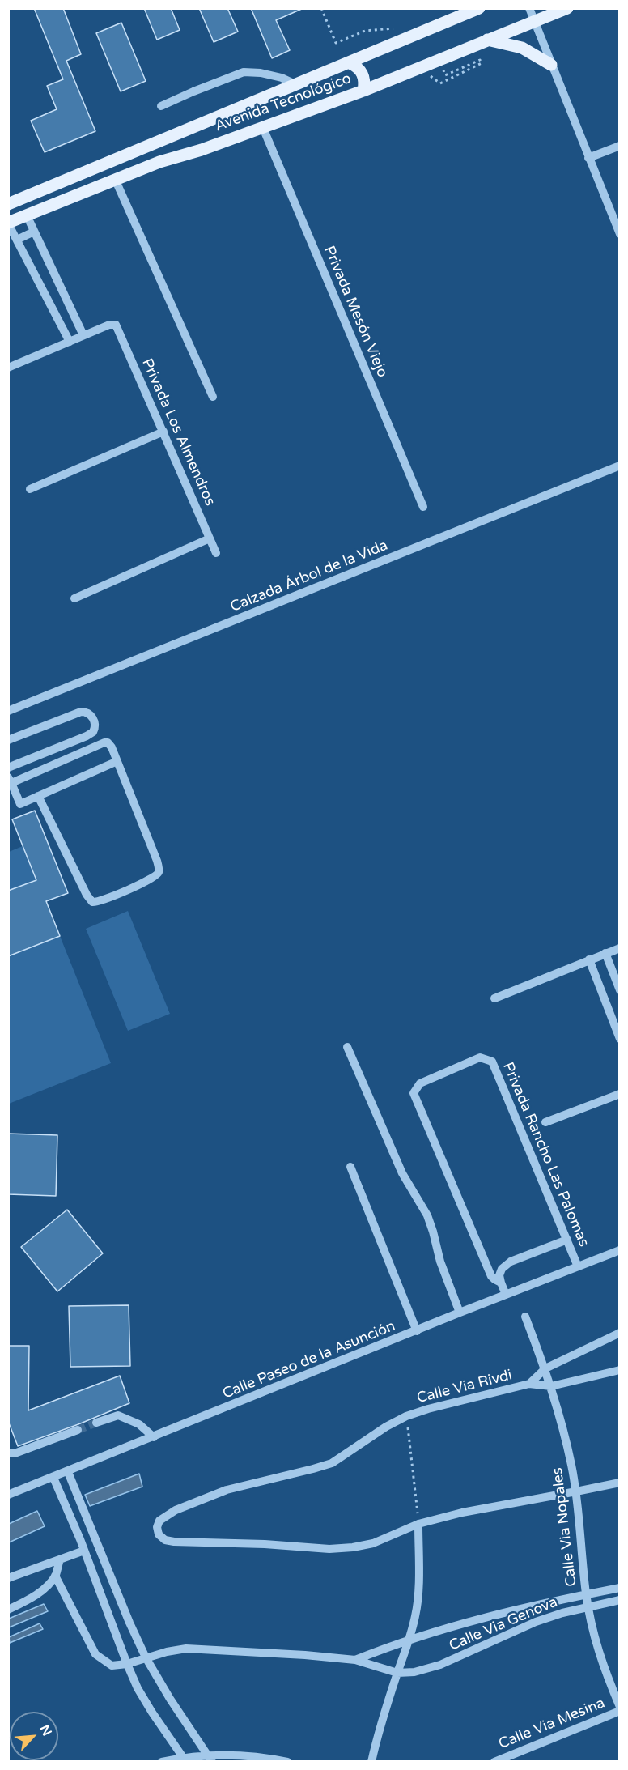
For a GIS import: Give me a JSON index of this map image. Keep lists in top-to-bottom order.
{
  "streets": {
    "main road": ["Avenida Tecnológico"],
    "street": [
      "Privada Mesón Viejo",
      "Privada Los Almendros",
      "Calzada Árbol de la Vida",
      "Privada Rancho Las Palomas",
      "Calle Paseo de la Asunción",
      "Calle Via Rivdi",
      "Calle Via Nopales",
      "Calle Via Genova",
      "Calle Via Mesina"
    ]
  },
  "crossings": [
    ["Avenida Tecnológico", "Privada Mesón Viejo"],
    ["Privada Rancho Las Palomas", "Calle Paseo de la Asunción"],
    ["Calle Via Rivdi", "Calle Via Nopales"],
    ["Calle Via Nopales", "Calle Via Genova"]
  ],
  "north": "top right"
}
